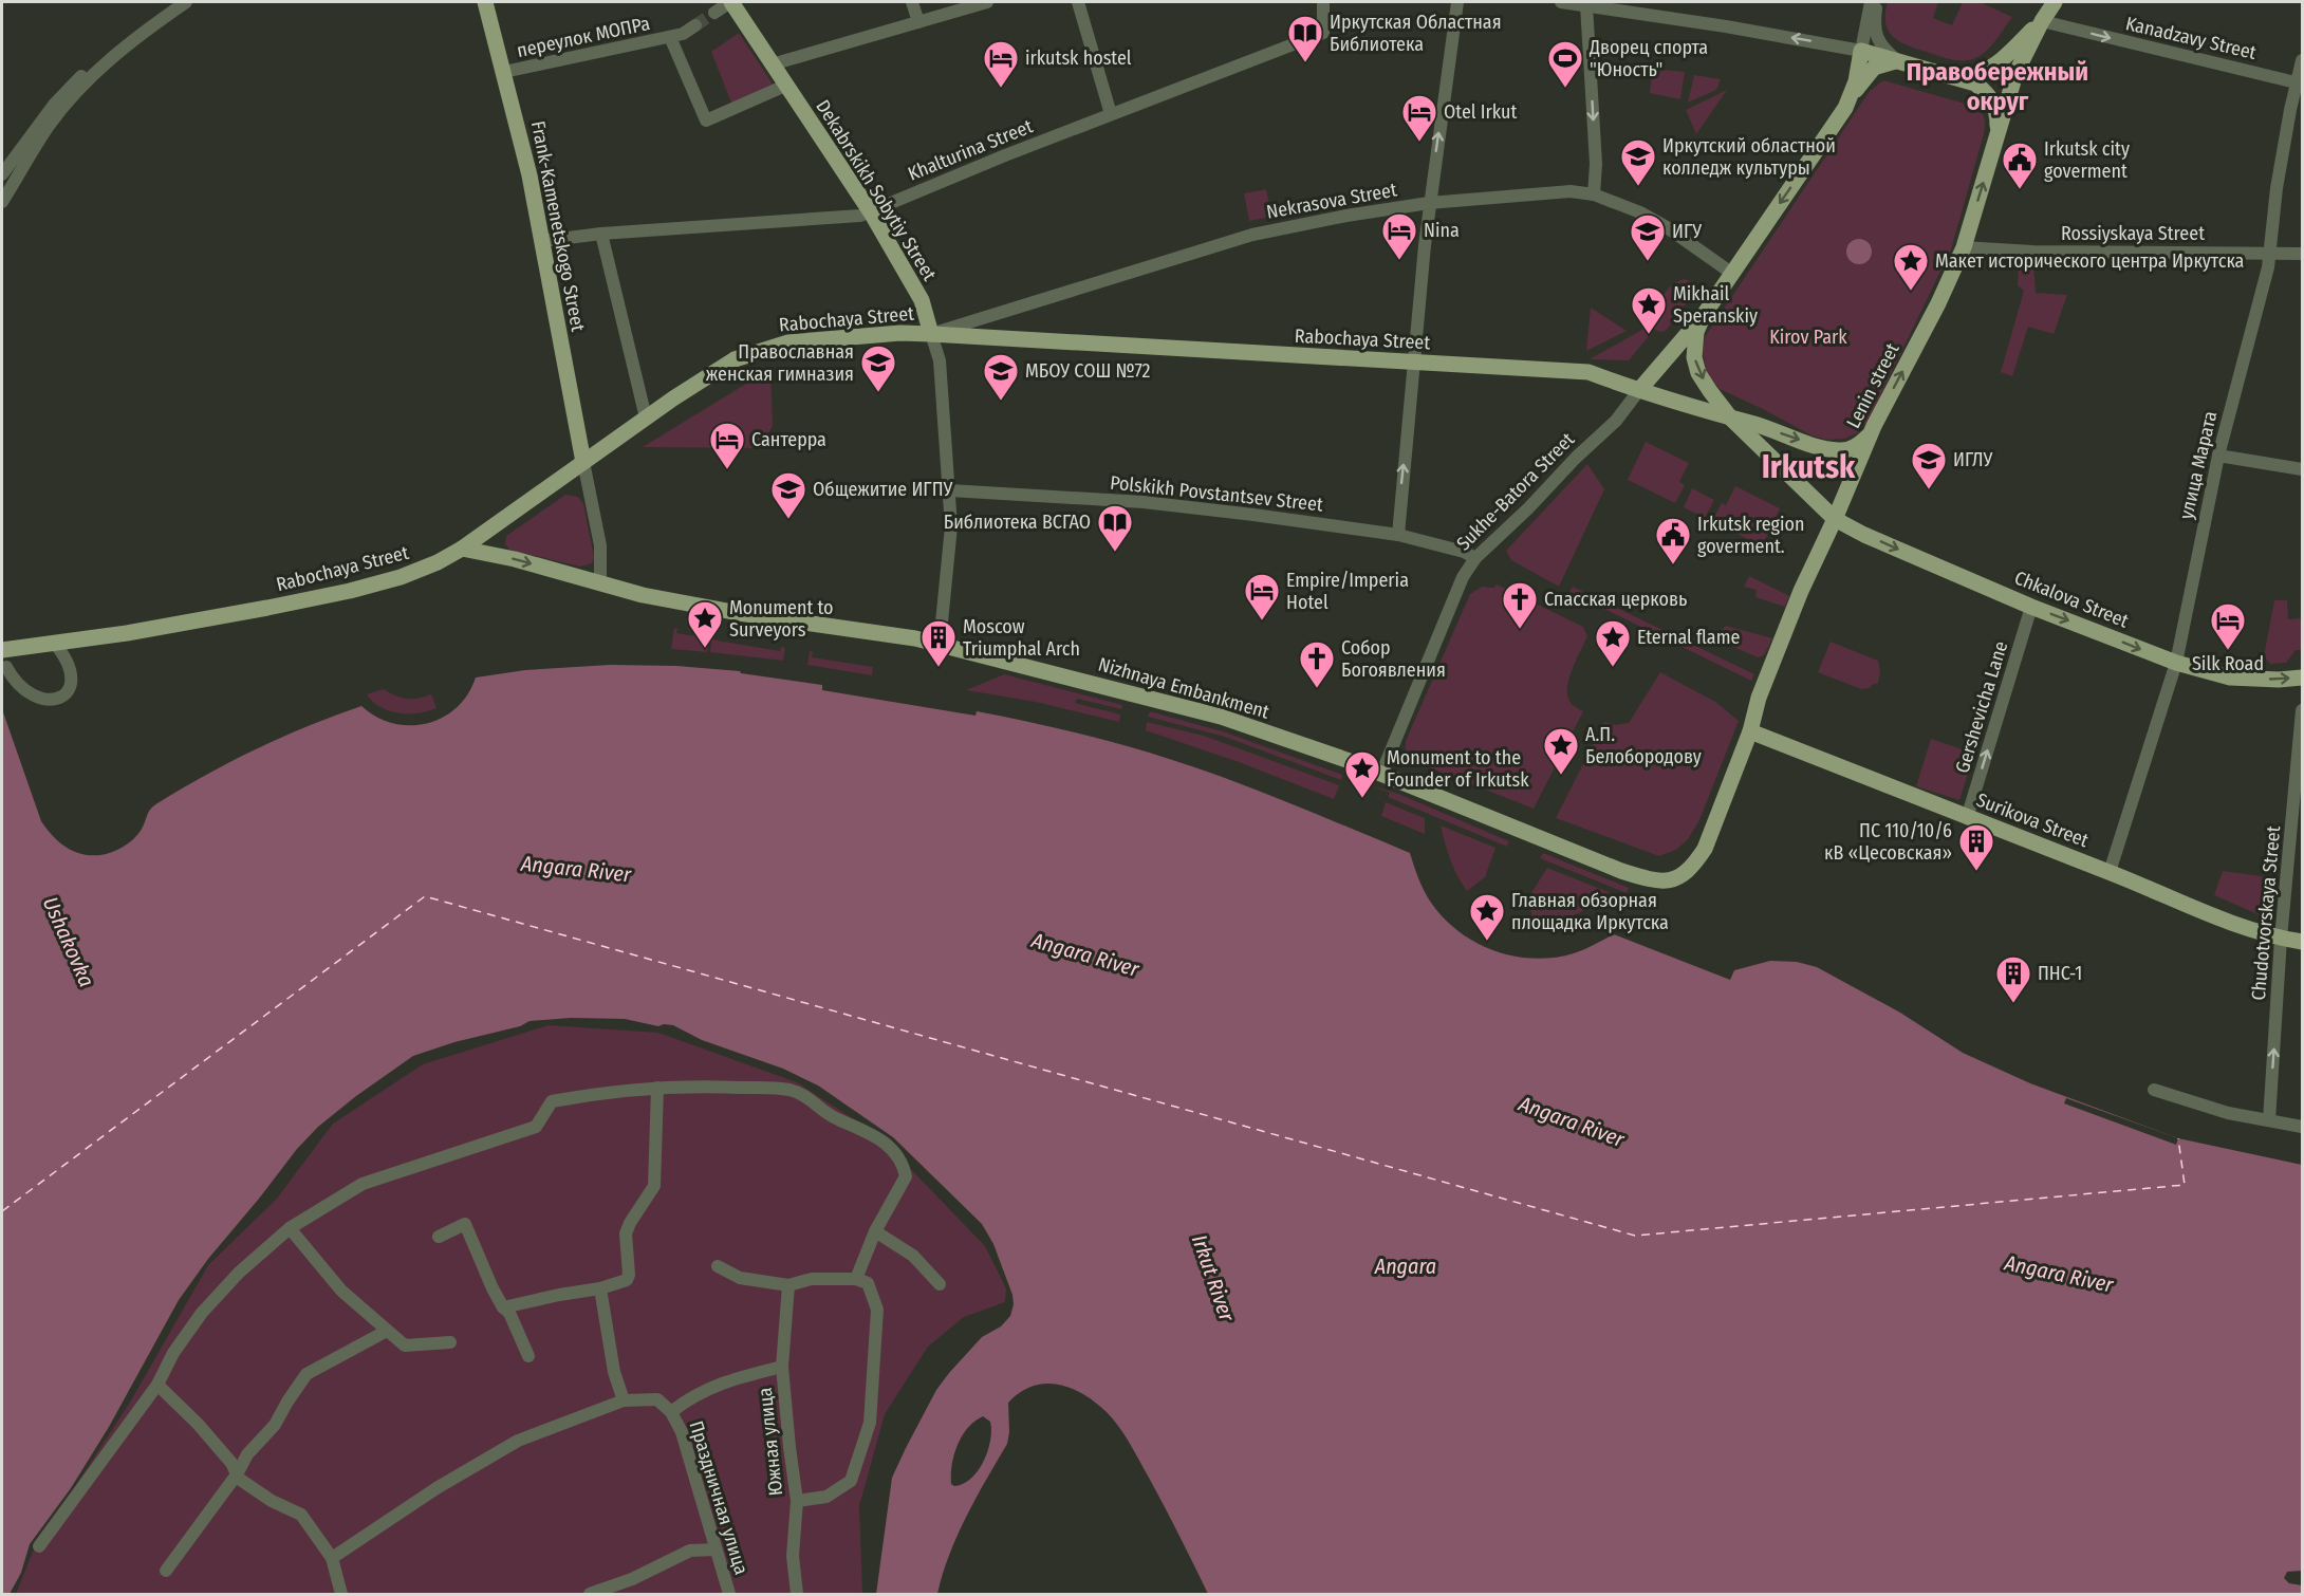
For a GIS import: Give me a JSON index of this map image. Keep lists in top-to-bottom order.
{
  "streets": {
    "main road": [
      "Dekabrskikh Sobytiy Street",
      "Frank-Kamenetskogo Street",
      "Rabochaya Street",
      "Lenin street",
      "Chkalova Street",
      "Nizhnaya Embankment",
      "Surikova Street"
    ],
    "street": [
      "переулок МОПРа",
      "Kanadzavy Street",
      "Khalturina Street",
      "Nekrasova Street",
      "Rossiyskaya Street",
      "улица Марата",
      "Sukhe-Batora Street",
      "Polskikh Povstantsev Street",
      "Gershevicha Lane",
      "Chudotvorskaya Street",
      "Южная улица",
      "Праздничная улица"
    ]
  },
  "crossings": [
    ["переулок МОПРа", "Dekabrskikh Sobytiy Street"],
    ["переулок МОПРа", "Frank-Kamenetskogo Street"],
    ["Kanadzavy Street", "Lenin street"],
    ["Kanadzavy Street", "улица Марата"],
    ["Khalturina Street", "Dekabrskikh Sobytiy Street"],
    ["Khalturina Street", "Frank-Kamenetskogo Street"],
    ["Dekabrskikh Sobytiy Street", "Nekrasova Street"],
    ["Dekabrskikh Sobytiy Street", "Rabochaya Street"],
    ["Dekabrskikh Sobytiy Street", "Polskikh Povstantsev Street"],
    ["Dekabrskikh Sobytiy Street", "Nizhnaya Embankment"],
    ["Nekrasova Street", "Rabochaya Street"],
    ["Frank-Kamenetskogo Street", "Rabochaya Street"],
    ["Rossiyskaya Street", "Lenin street"],
    ["Rossiyskaya Street", "улица Марата"],
    ["Rabochaya Street", "Lenin street"],
    ["Rabochaya Street", "Sukhe-Batora Street"],
    ["Rabochaya Street", "Chkalova Street"],
    ["Rabochaya Street", "Nizhnaya Embankment"],
    ["Lenin street", "Chkalova Street"],
    ["Lenin street", "Nizhnaya Embankment"],
    ["Lenin street", "Surikova Street"],
    ["улица Марата", "Chkalova Street"],
    ["улица Марата", "Surikova Street"],
    ["Sukhe-Batora Street", "Polskikh Povstantsev Street"],
    ["Sukhe-Batora Street", "Nizhnaya Embankment"],
    ["Chkalova Street", "Gershevicha Lane"],
    ["Gershevicha Lane", "Surikova Street"],
    ["Surikova Street", "Chudotvorskaya Street"]
  ],
  "one_way": [
    "Kanadzavy Street",
    "Lenin street",
    "Chkalova Street",
    "Gershevicha Lane",
    "Chudotvorskaya Street"
  ],
  "districts": ["Правобережный округ", "Irkutsk"],
  "water": [
    "Angara River",
    "Ushakovka",
    "Angara",
    "Irkut River"
  ],
  "parks": ["Kirov Park"],
  "places": {
    "library": ["Иркутская Областная Библиотека", "Библиотека ВСГАО"],
    "hotel": [
      "irkutsk hostel",
      "Otel Irkut",
      "Nina",
      "Сантерра",
      "Empire/Imperia Hotel",
      "Silk Road"
    ],
    "sports": ["Дворец спорта \"Юность\""],
    "school or university": [
      "Иркутский областной колледж культуры",
      "ИГУ",
      "Православная женская гимназия",
      "МБОУ СОШ №72",
      "ИГЛУ",
      "Общежитие ИГПУ"
    ],
    "public building": ["Irkutsk city goverment", "Irkutsk region goverment."],
    "place": [
      "Макет исторического центра Иркутска",
      "Mikhail Speranskiy",
      "Monument to Surveyors",
      "Eternal flame",
      "А.П. Белобородову",
      "Monument to the Founder of Irkutsk",
      "Главная обзорная площадка Иркутска"
    ],
    "church": ["Спасская церковь", "Собор Богоявления"],
    "building": ["Moscow Triumphal Arch", "ПС 110/10/6 кВ «Цесовская»", "ПНС-1"]
  }
}
